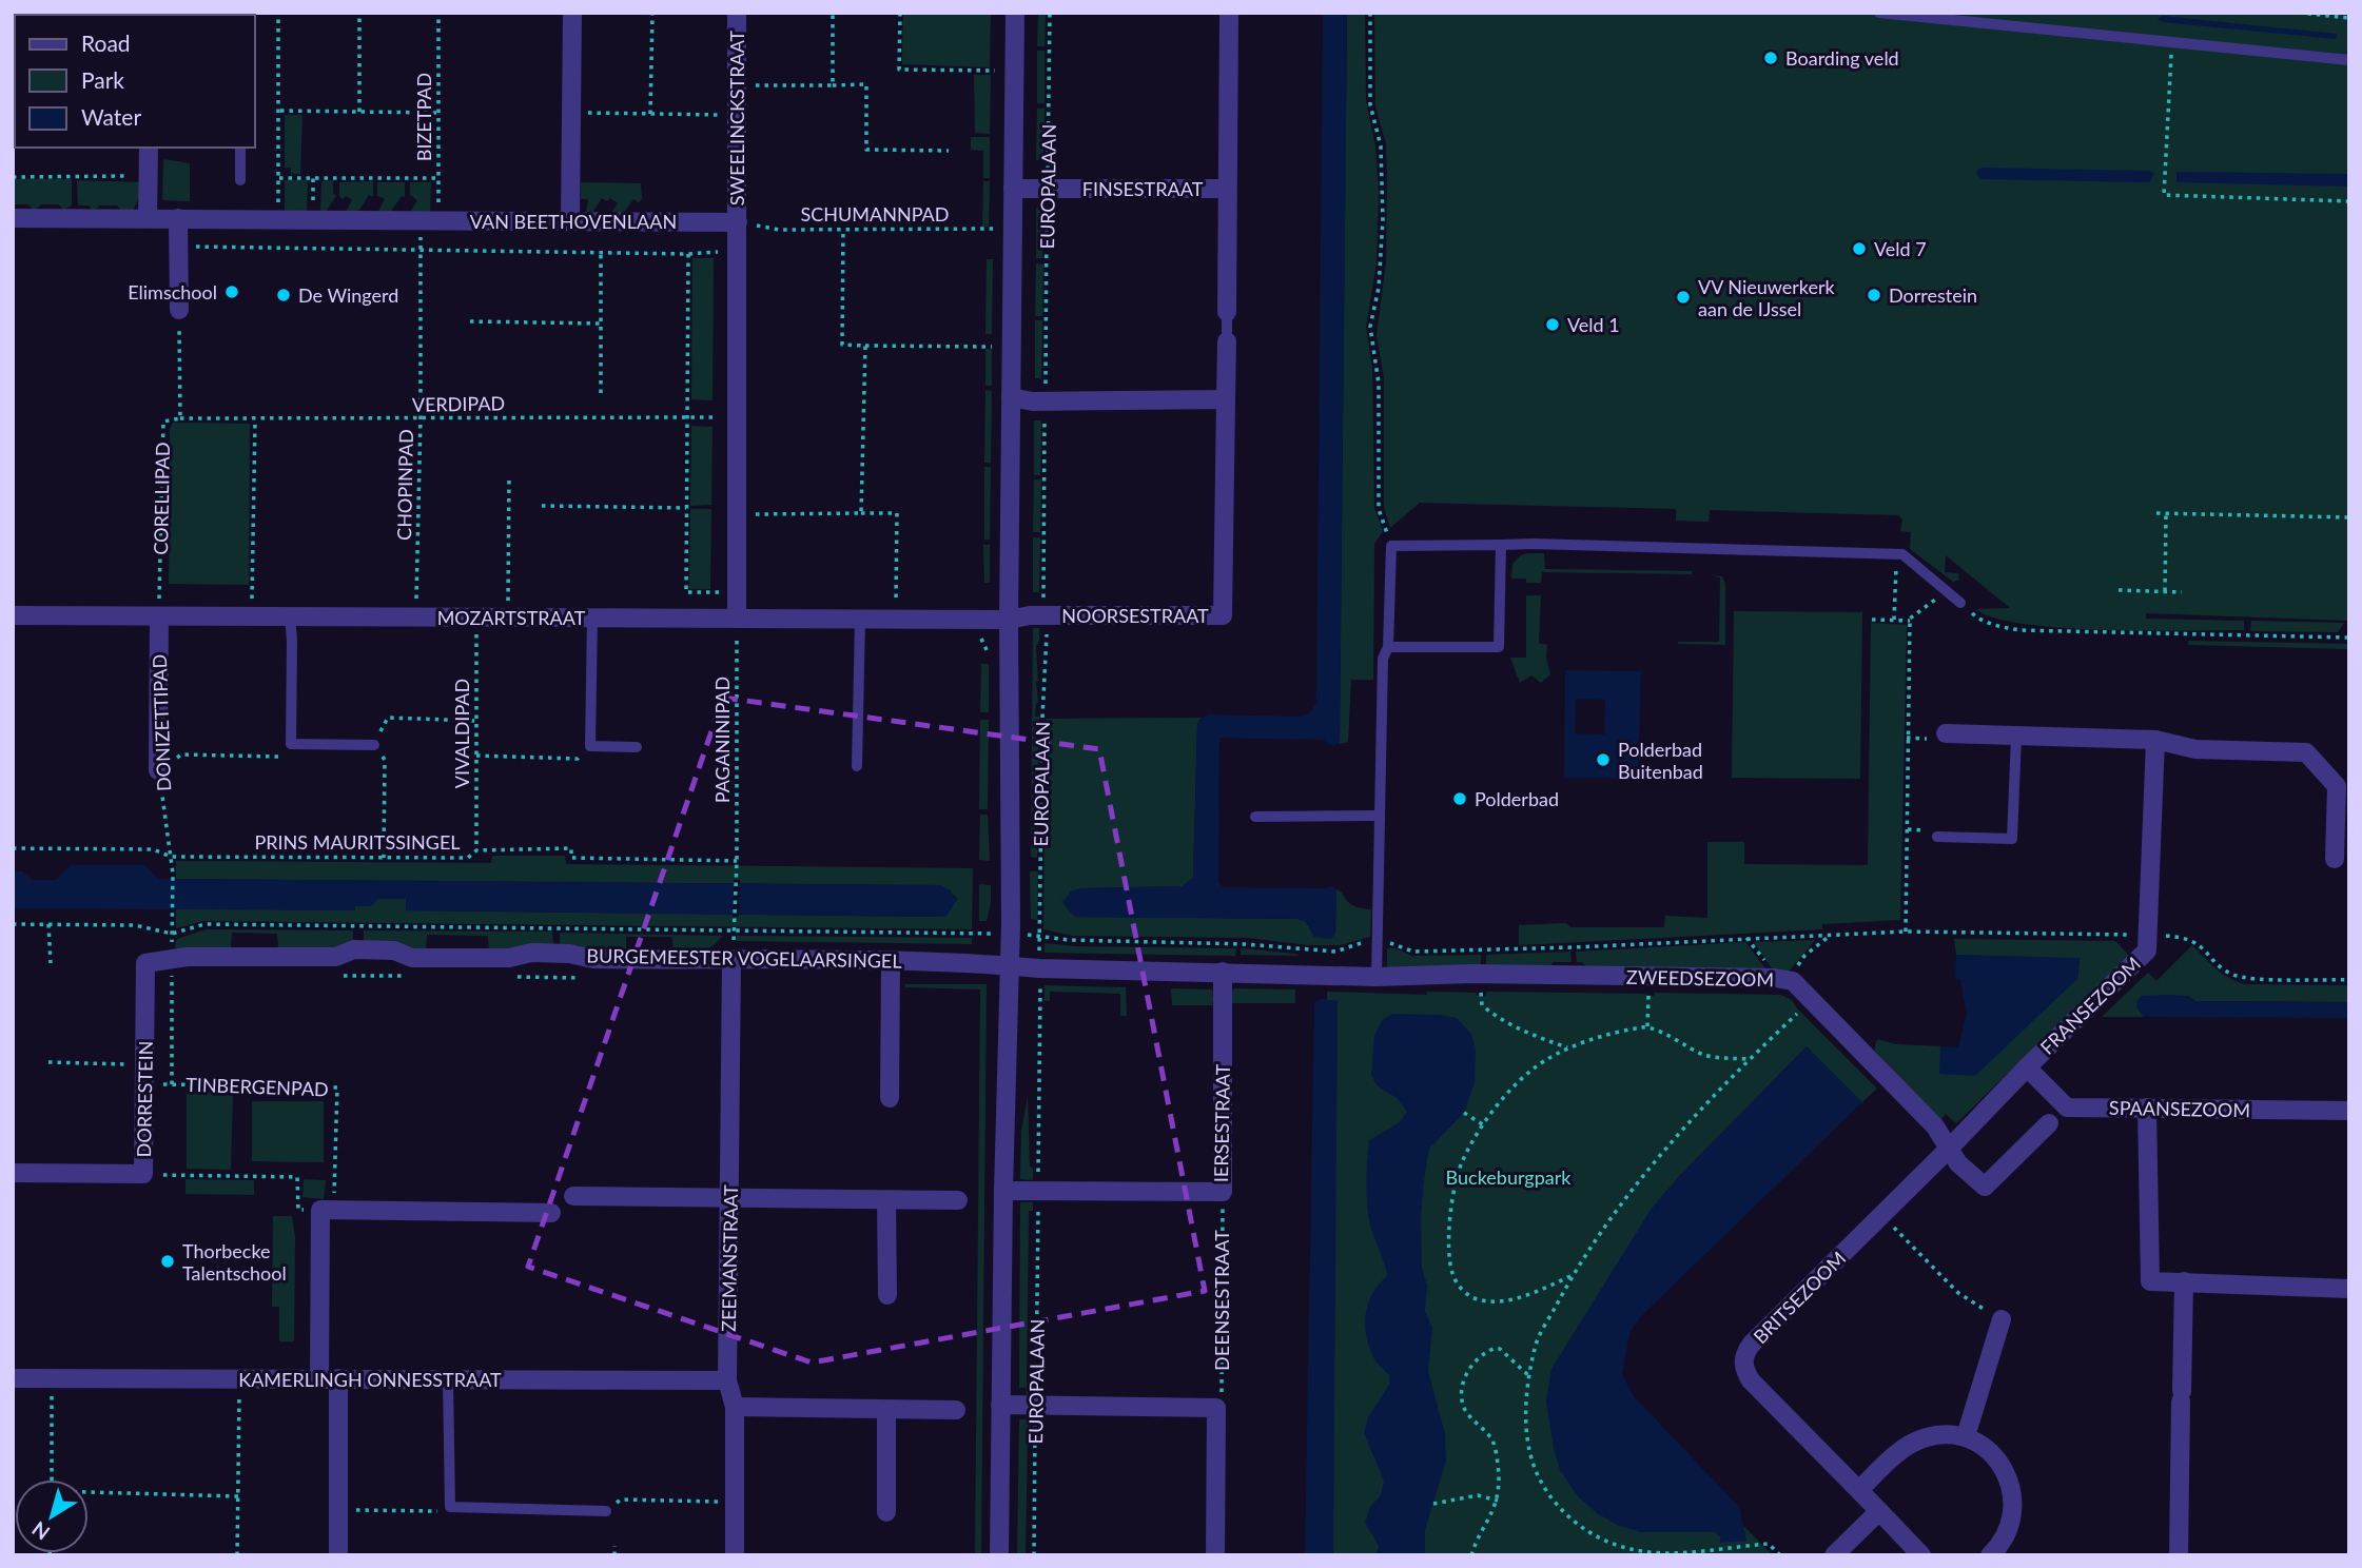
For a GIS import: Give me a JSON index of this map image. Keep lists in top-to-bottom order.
{
  "streets": {
    "street": [
      "SWEELINCKSTRAAT",
      "EUROPALAAN",
      "FINSESTRAAT",
      "VAN BEETHOVENLAAN",
      "NOORSESTRAAT",
      "MOZARTSTRAAT",
      "DONIZETTIPAD",
      "BURGEMEESTER VOGELAARSINGEL",
      "ZWEEDSEZOOM",
      "FRANSEZOOM",
      "DORRESTEIN",
      "SPAANSEZOOM",
      "IERSESTRAAT",
      "ZEEMANSTRAAT",
      "BRITSEZOOM",
      "KAMERLINGH ONNESSTRAAT"
    ],
    "path": [
      "BIZETPAD",
      "SCHUMANNPAD",
      "VERDIPAD",
      "CHOPINPAD",
      "CORELLIPAD",
      "VIVALDIPAD",
      "PAGANINIPAD",
      "PRINS MAURITSSINGEL",
      "TINBERGENPAD",
      "DEENSESTRAAT"
    ]
  },
  "crossings": [
    ["BIZETPAD", "VAN BEETHOVENLAAN"],
    ["BIZETPAD", "CHOPINPAD"],
    ["SWEELINCKSTRAAT", "SCHUMANNPAD"],
    ["SWEELINCKSTRAAT", "VAN BEETHOVENLAAN"],
    ["EUROPALAAN", "FINSESTRAAT"],
    ["EUROPALAAN", "SCHUMANNPAD"],
    ["EUROPALAAN", "NOORSESTRAAT"],
    ["EUROPALAAN", "MOZARTSTRAAT"],
    ["EUROPALAAN", "BURGEMEESTER VOGELAARSINGEL"],
    ["EUROPALAAN", "IERSESTRAAT"],
    ["FINSESTRAAT", "NOORSESTRAAT"],
    ["SCHUMANNPAD", "VAN BEETHOVENLAAN"],
    ["VAN BEETHOVENLAAN", "CHOPINPAD"],
    ["VERDIPAD", "CHOPINPAD"],
    ["VERDIPAD", "CORELLIPAD"],
    ["CHOPINPAD", "MOZARTSTRAAT"],
    ["CORELLIPAD", "MOZARTSTRAAT"],
    ["CORELLIPAD", "DONIZETTIPAD"],
    ["NOORSESTRAAT", "MOZARTSTRAAT"],
    ["MOZARTSTRAAT", "DONIZETTIPAD"],
    ["MOZARTSTRAAT", "VIVALDIPAD"],
    ["MOZARTSTRAAT", "PAGANINIPAD"],
    ["DONIZETTIPAD", "PRINS MAURITSSINGEL"],
    ["DONIZETTIPAD", "BURGEMEESTER VOGELAARSINGEL"],
    ["DONIZETTIPAD", "TINBERGENPAD"],
    ["DONIZETTIPAD", "DORRESTEIN"],
    ["VIVALDIPAD", "PRINS MAURITSSINGEL"],
    ["PAGANINIPAD", "PRINS MAURITSSINGEL"],
    ["BURGEMEESTER VOGELAARSINGEL", "DORRESTEIN"],
    ["BURGEMEESTER VOGELAARSINGEL", "ZEEMANSTRAAT"],
    ["ZWEEDSEZOOM", "FRANSEZOOM"],
    ["ZWEEDSEZOOM", "BRITSEZOOM"],
    ["FRANSEZOOM", "SPAANSEZOOM"],
    ["FRANSEZOOM", "BRITSEZOOM"],
    ["TINBERGENPAD", "DORRESTEIN"],
    ["IERSESTRAAT", "DEENSESTRAAT"],
    ["ZEEMANSTRAAT", "KAMERLINGH ONNESSTRAAT"]
  ],
  "parks": ["Buckeburgpark"],
  "places": [
    "Boarding veld",
    "Veld 7",
    "Elimschool",
    "De Wingerd",
    "Dorrestein",
    "VV Nieuwerkerk aan de IJssel",
    "Veld 1",
    "Polderbad Buitenbad",
    "Polderbad",
    "Thorbecke Talentschool"
  ],
  "legend": ["Road", "Park", "Water"],
  "north": "bottom left"
}
